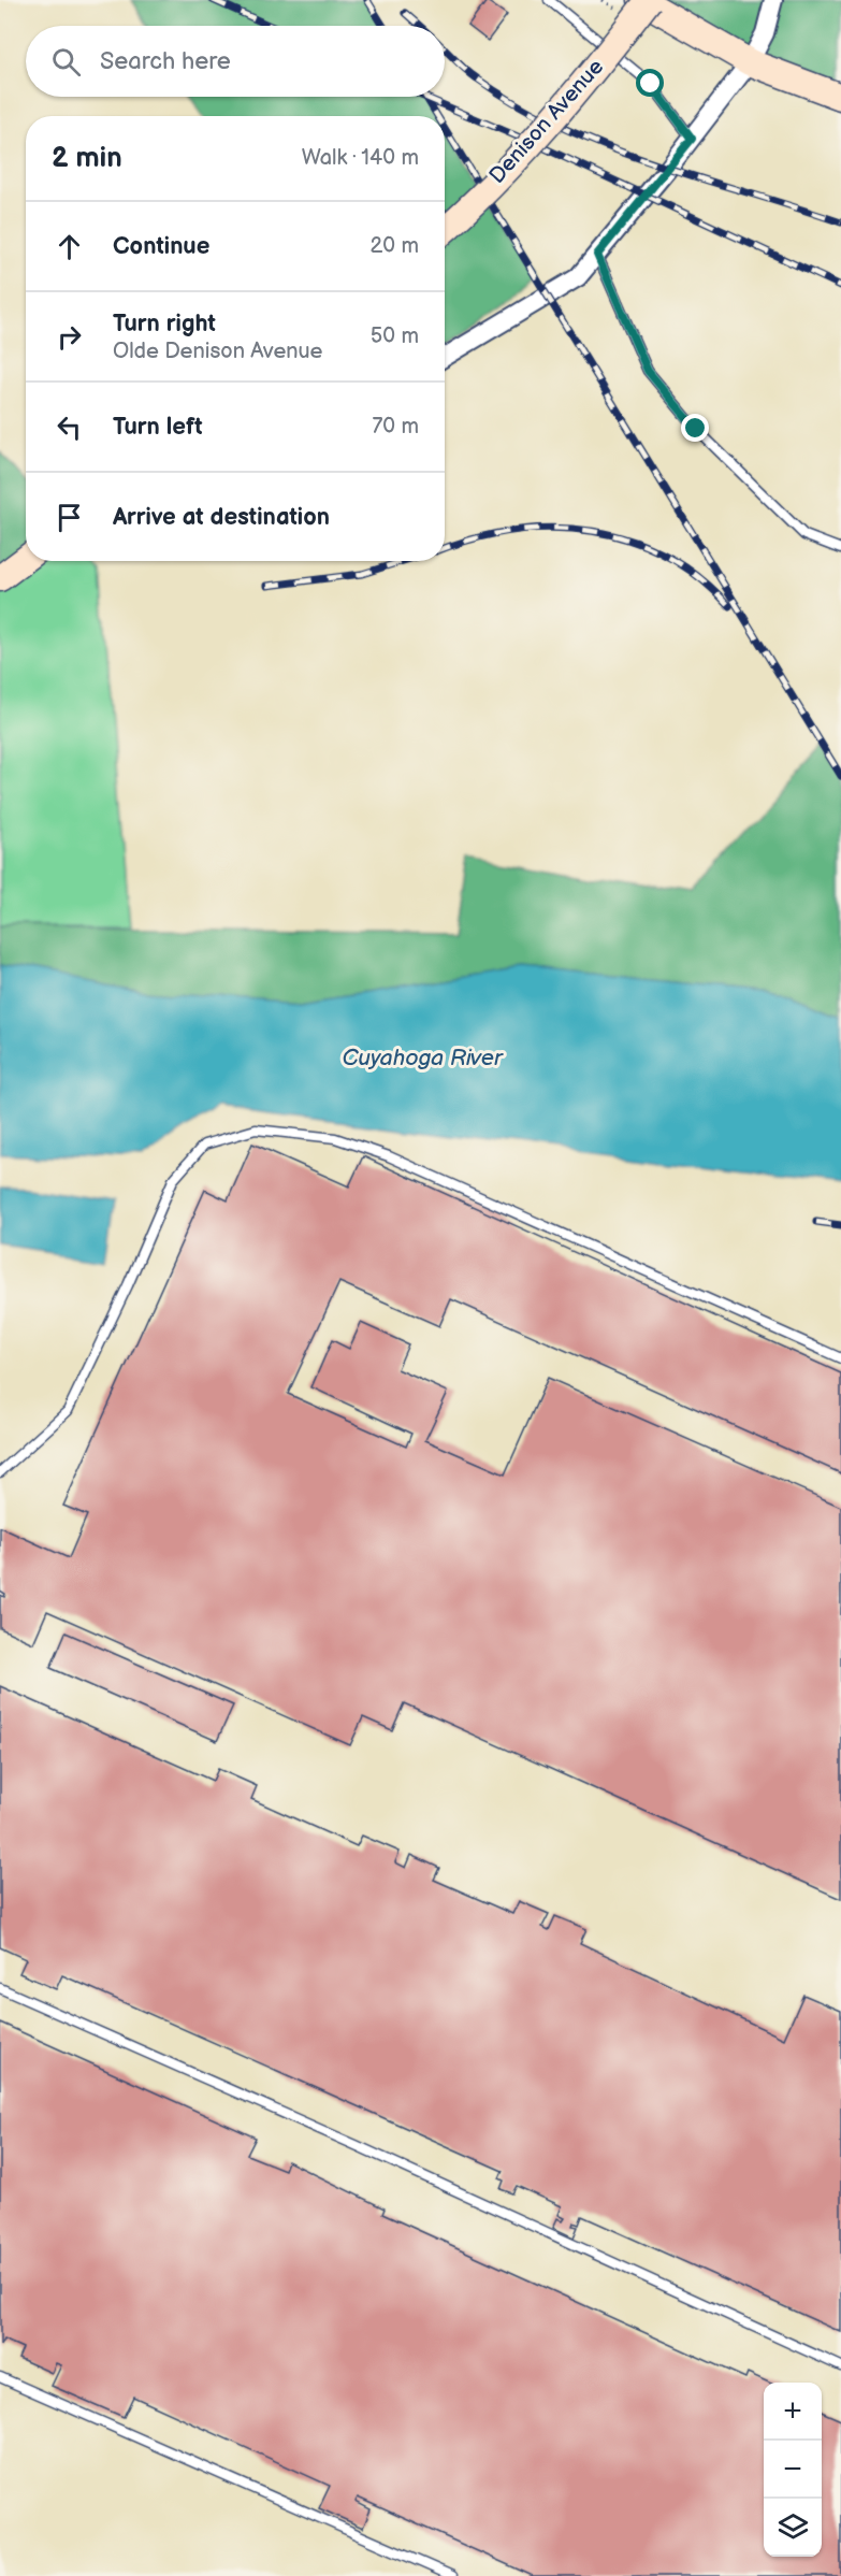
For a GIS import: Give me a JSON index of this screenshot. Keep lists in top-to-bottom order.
{
  "streets": {
    "main road": ["Denison Avenue"]
  },
  "water": ["Cuyahoga River"],
  "page": {
    "search": "Search here",
    "heading": ["2 min", "Walk · 140 m"],
    "list": [
      ["Continue", "20 m"],
      ["Turn right", "Olde Denison Avenue", "50 m"],
      ["Turn left", "70 m"],
      "Arrive at destination"
    ],
    "map_buttons": ["+", "−"]
  }
}
